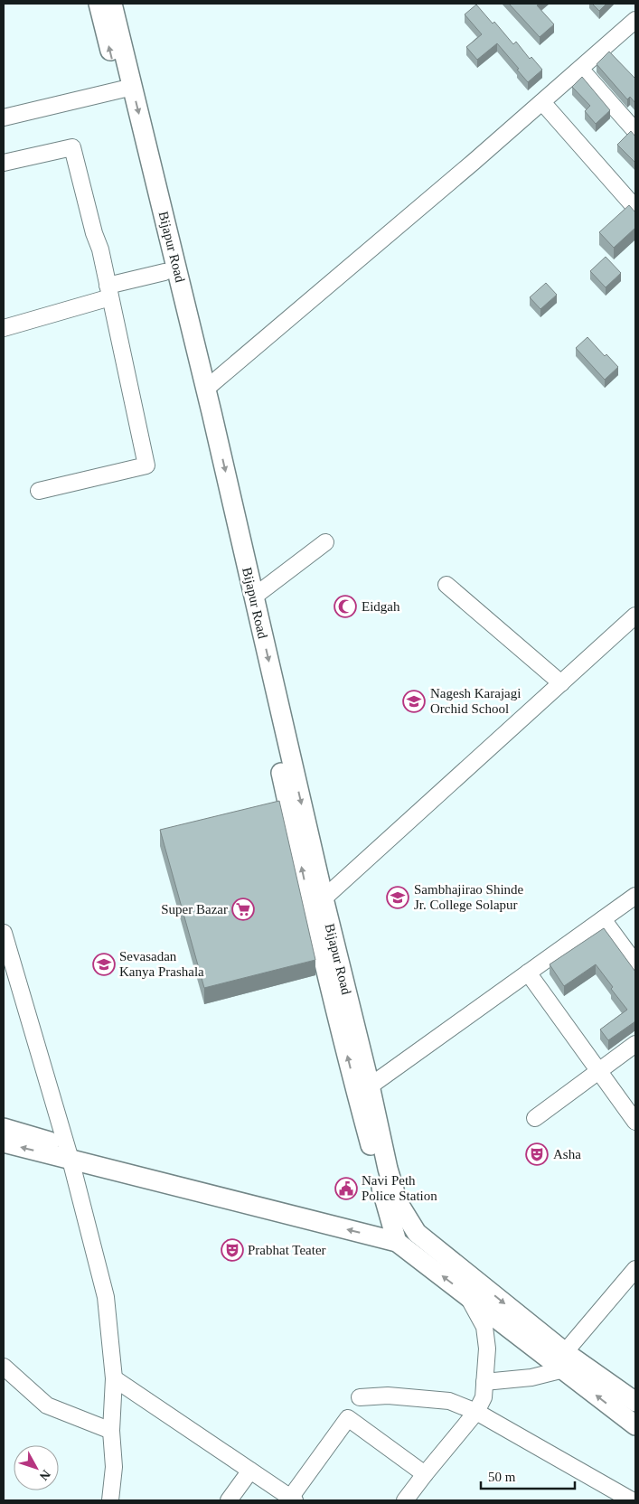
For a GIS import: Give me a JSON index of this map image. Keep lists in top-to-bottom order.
{
  "streets": {
    "main road": ["Bijapur Road"]
  },
  "places": {
    "mosque": ["Eidgah"],
    "school or university": ["Nagesh Karajagi Orchid School", "Sambhajirao Shinde Jr. College Solapur", "Sevasadan Kanya Prashala"],
    "supermarket": ["Super Bazar"],
    "theatre": ["Asha", "Prabhat Teater"],
    "public building": ["Navi Peth Police Station"]
  },
  "scale_bar": "50 m",
  "north": "bottom right"
}
